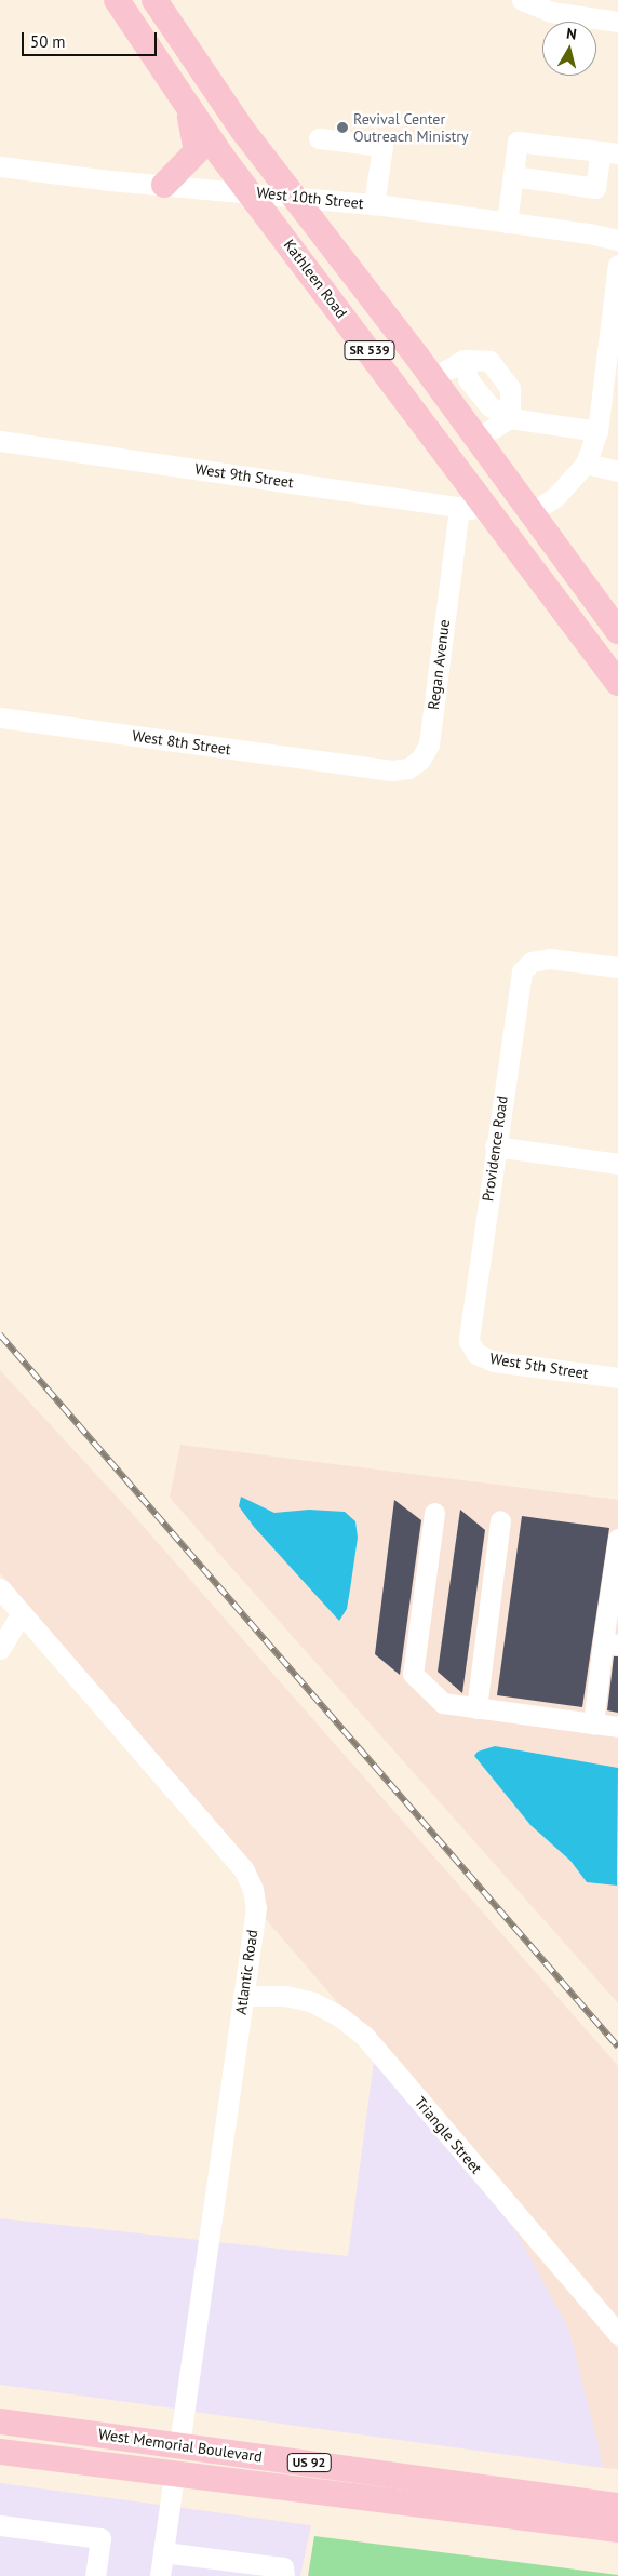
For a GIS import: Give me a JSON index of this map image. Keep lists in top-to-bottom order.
{
  "streets": {
    "main road": [
      "Kathleen Road",
      "SR 539",
      "West Memorial Boulevard",
      "US 92"
    ],
    "street": [
      "West 10th Street",
      "West 9th Street",
      "Regan Avenue",
      "West 8th Street",
      "Providence Road",
      "West 5th Street",
      "Atlantic Road",
      "Triangle Street"
    ]
  },
  "crossings": [
    ["West 10th Street", "Kathleen Road"],
    ["West 10th Street", "SR 539"],
    ["Kathleen Road", "West 9th Street"],
    ["West 9th Street", "Regan Avenue"],
    ["Regan Avenue", "West 8th Street"],
    ["Providence Road", "West 5th Street"],
    ["Atlantic Road", "Triangle Street"],
    ["Atlantic Road", "West Memorial Boulevard"]
  ],
  "places": ["Revival Center Outreach Ministry"],
  "scale_bar": "50 m",
  "north": "top"
}
